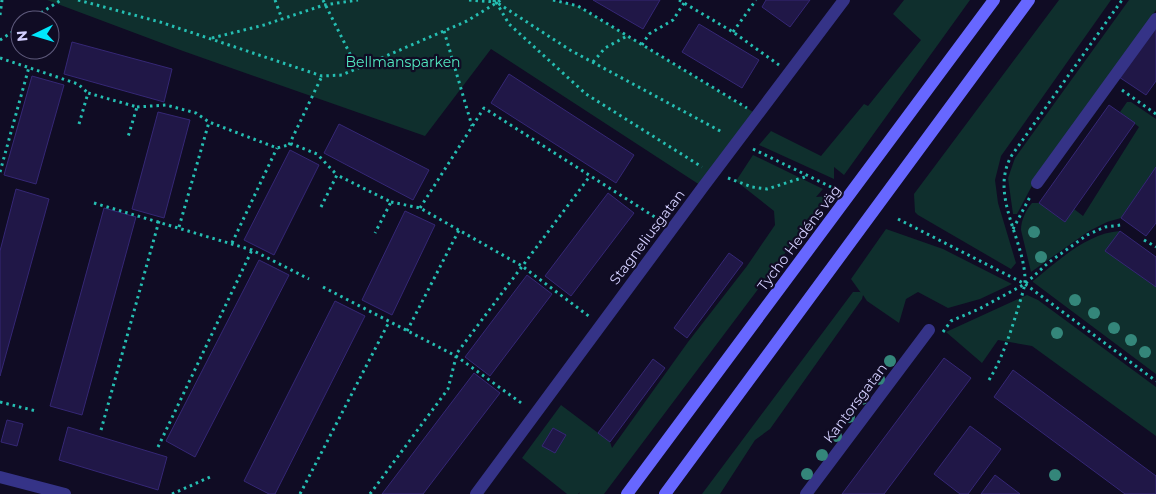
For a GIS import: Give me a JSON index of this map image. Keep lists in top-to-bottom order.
{
  "streets": {
    "main road": ["Tycho Hedéns väg"],
    "street": ["Stagneliusgatan", "Kantorsgatan"]
  },
  "parks": ["Bellmansparken"],
  "north": "left"
}
